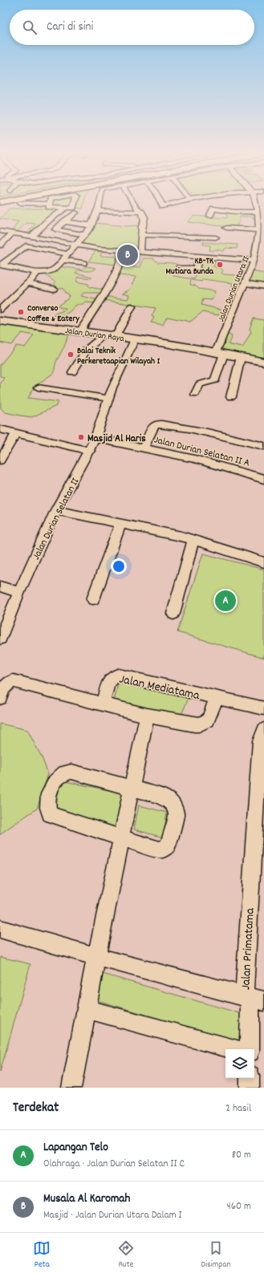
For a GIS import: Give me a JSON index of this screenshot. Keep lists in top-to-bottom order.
{
  "streets": {
    "main road": ["Jalan Durian Raya"],
    "street": [
      "Jalan Durian Utara II",
      "Jalan Durian Selatan II A",
      "Jalan Durian Selatan II",
      "Jalan Mediatama",
      "Jalan Primatama"
    ]
  },
  "crossings": [
    ["Jalan Durian Utara II", "Jalan Durian Raya"],
    ["Jalan Durian Raya", "Jalan Durian Selatan II"],
    ["Jalan Durian Selatan II A", "Jalan Durian Selatan II"]
  ],
  "places": [
    "KB-TK Mutiara Bunda",
    "Converso Coffee & Eatery",
    "Balai Teknik Perkeretaapian Wilayah I",
    "Masjid Al Haris"
  ],
  "page": {
    "search": "Cari di sini",
    "pins": ["B", "A"],
    "heading": ["Terdekat", "2 hasil"],
    "list": [
      {
        "mark": "A",
        "name": "Lapangan Telo",
        "note": "Olahraga · Jalan Durian Selatan II C",
        "value": "80 m"
      },
      {
        "mark": "B",
        "name": "Musala Al Karomah",
        "note": "Masjid · Jalan Durian Utara Dalam I",
        "value": "460 m"
      }
    ],
    "nav": ["Peta", "Rute", "Disimpan"]
  }
}
